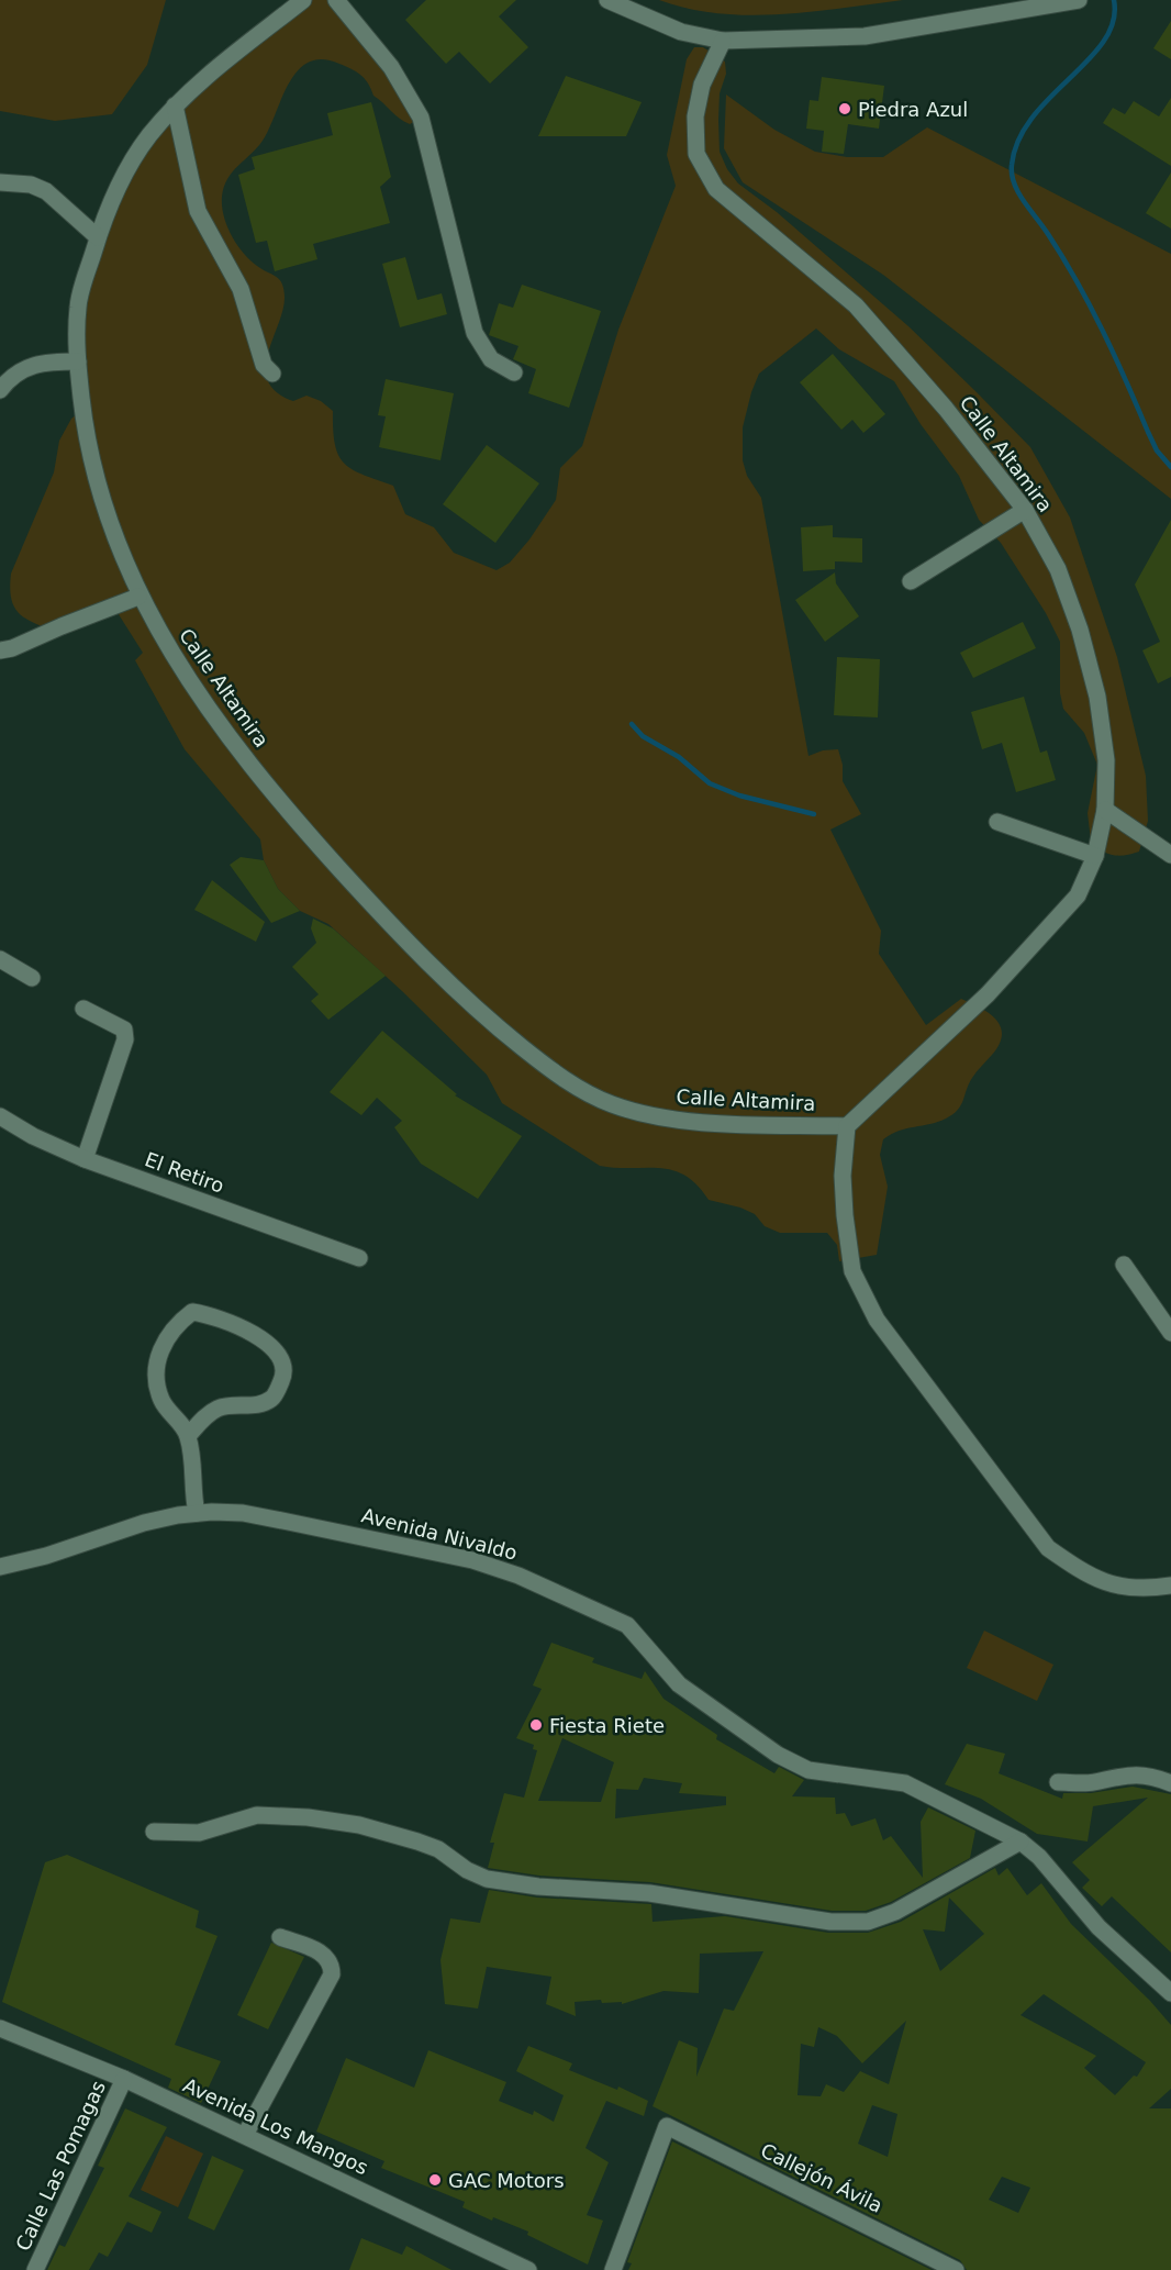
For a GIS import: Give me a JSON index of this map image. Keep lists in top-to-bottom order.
{
  "streets": {
    "street": [
      "Calle Altamira",
      "El Retiro",
      "Avenida Nivaldo",
      "Avenida Los Mangos",
      "Calle Las Pomagas",
      "Callejón Ávila"
    ]
  },
  "crossings": [
    ["Avenida Los Mangos", "Calle Las Pomagas"]
  ],
  "places": ["Piedra Azul", "Fiesta Riete", "GAC Motors"]
}
